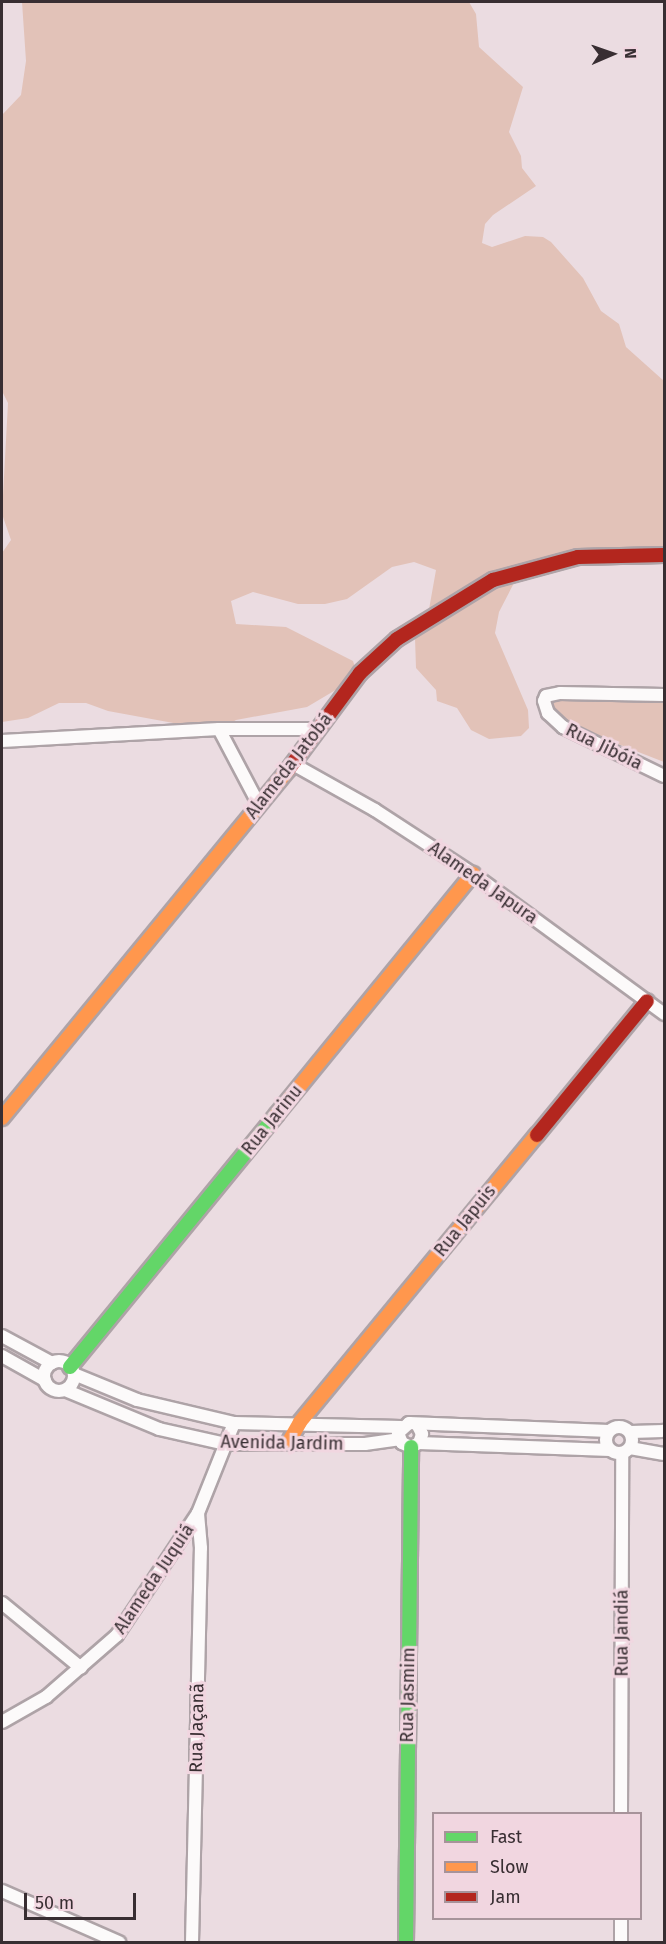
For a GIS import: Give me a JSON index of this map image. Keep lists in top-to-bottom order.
{
  "streets": {
    "street": [
      "Rua Jibóia",
      "Alameda Jatobá",
      "Alameda Japura",
      "Rua Jarinu",
      "Rua Japuis",
      "Avenida Jardim",
      "Alameda Juquiá",
      "Rua Jandiá",
      "Rua Jasmim",
      "Rua Jaçanã"
    ]
  },
  "crossings": [
    ["Alameda Jatobá", "Alameda Japura"],
    ["Alameda Japura", "Rua Jarinu"],
    ["Alameda Japura", "Rua Japuis"],
    ["Rua Jarinu", "Avenida Jardim"],
    ["Rua Japuis", "Avenida Jardim"],
    ["Avenida Jardim", "Alameda Juquiá"],
    ["Avenida Jardim", "Rua Jandiá"],
    ["Avenida Jardim", "Rua Jasmim"],
    ["Alameda Juquiá", "Rua Jaçanã"]
  ],
  "legend": ["Fast", "Slow", "Jam"],
  "scale_bar": "50 m",
  "north": "right"
}
